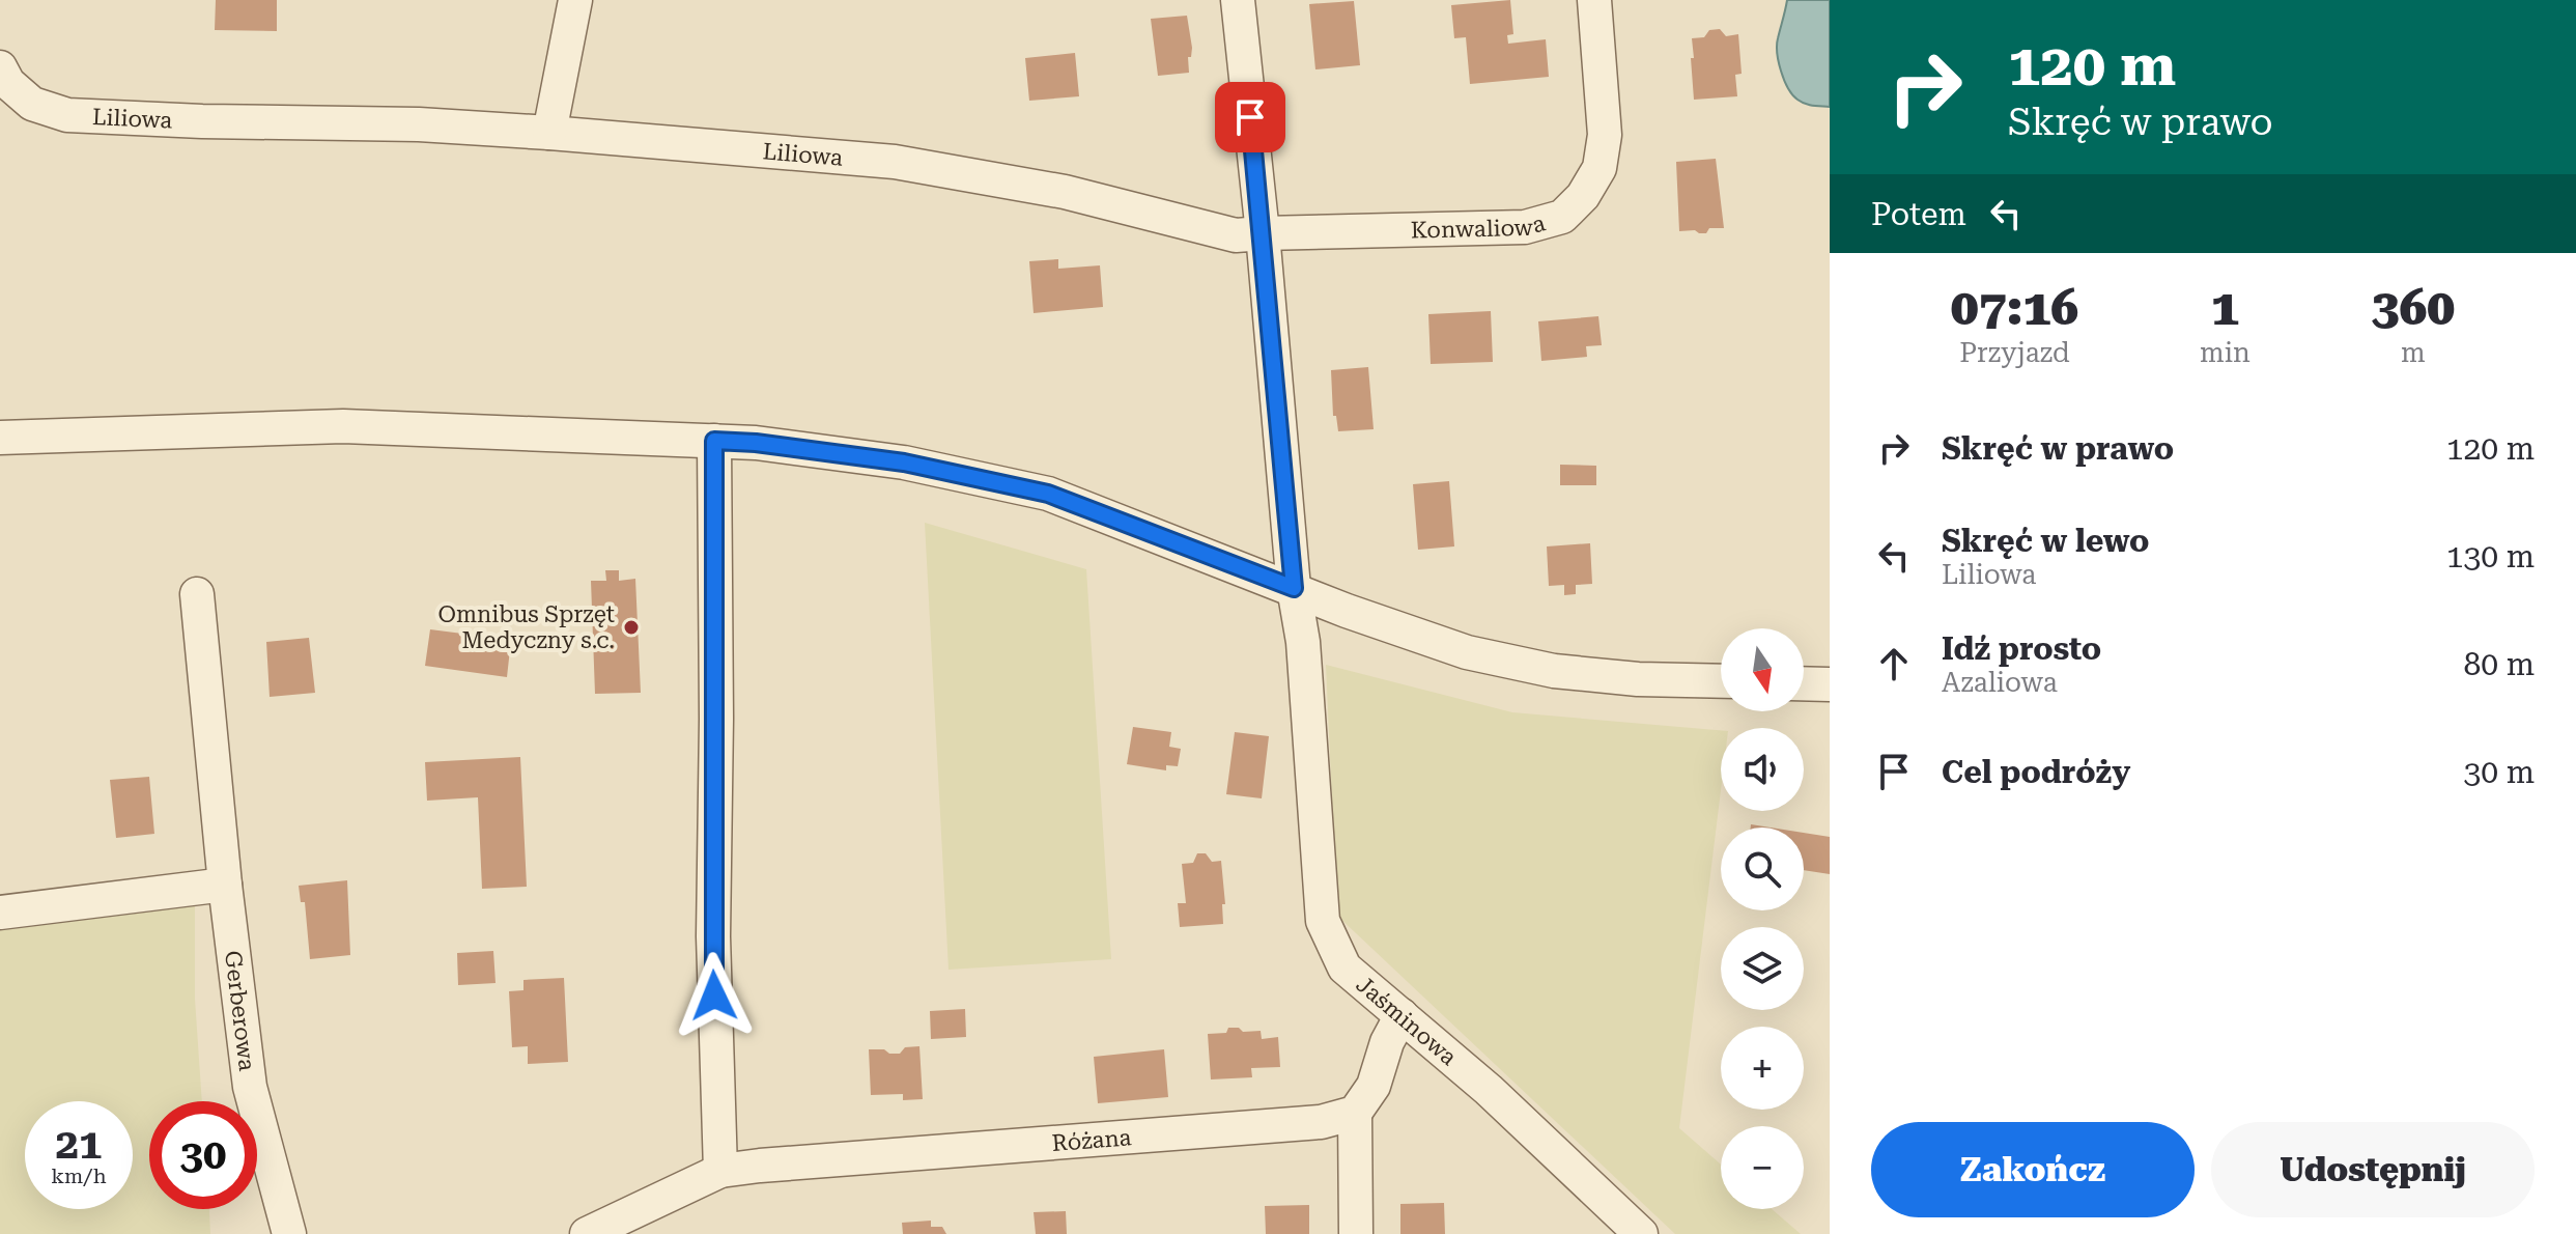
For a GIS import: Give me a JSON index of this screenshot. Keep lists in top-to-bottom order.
{
  "streets": {
    "street": [
      "Liliowa",
      "Konwaliowa",
      "Gerberowa",
      "Jaśminowa",
      "Różana"
    ]
  },
  "crossings": [
    ["Liliowa", "Konwaliowa"]
  ],
  "places": ["Omnibus Sprzęt Medyczny s.c."],
  "north": "bottom",
  "page": {
    "turn": ["120 m", "Skręć w prawo"],
    "then": "Potem",
    "eta": [
      "07:16",
      "Przyjazd",
      "1",
      "min",
      "360",
      "m"
    ],
    "list": [
      {
        "name": "Skręć w prawo",
        "value": "120 m"
      },
      {
        "name": "Skręć w lewo",
        "note": "Liliowa",
        "value": "130 m"
      },
      {
        "name": "Idź prosto",
        "note": "Azaliowa",
        "value": "80 m"
      },
      {
        "name": "Cel podróży",
        "value": "30 m"
      }
    ],
    "map_buttons": ["+", "−"],
    "speed": "21 km/h",
    "limit": "30",
    "buttons": ["Zakończ", "Udostępnij"]
  }
}
